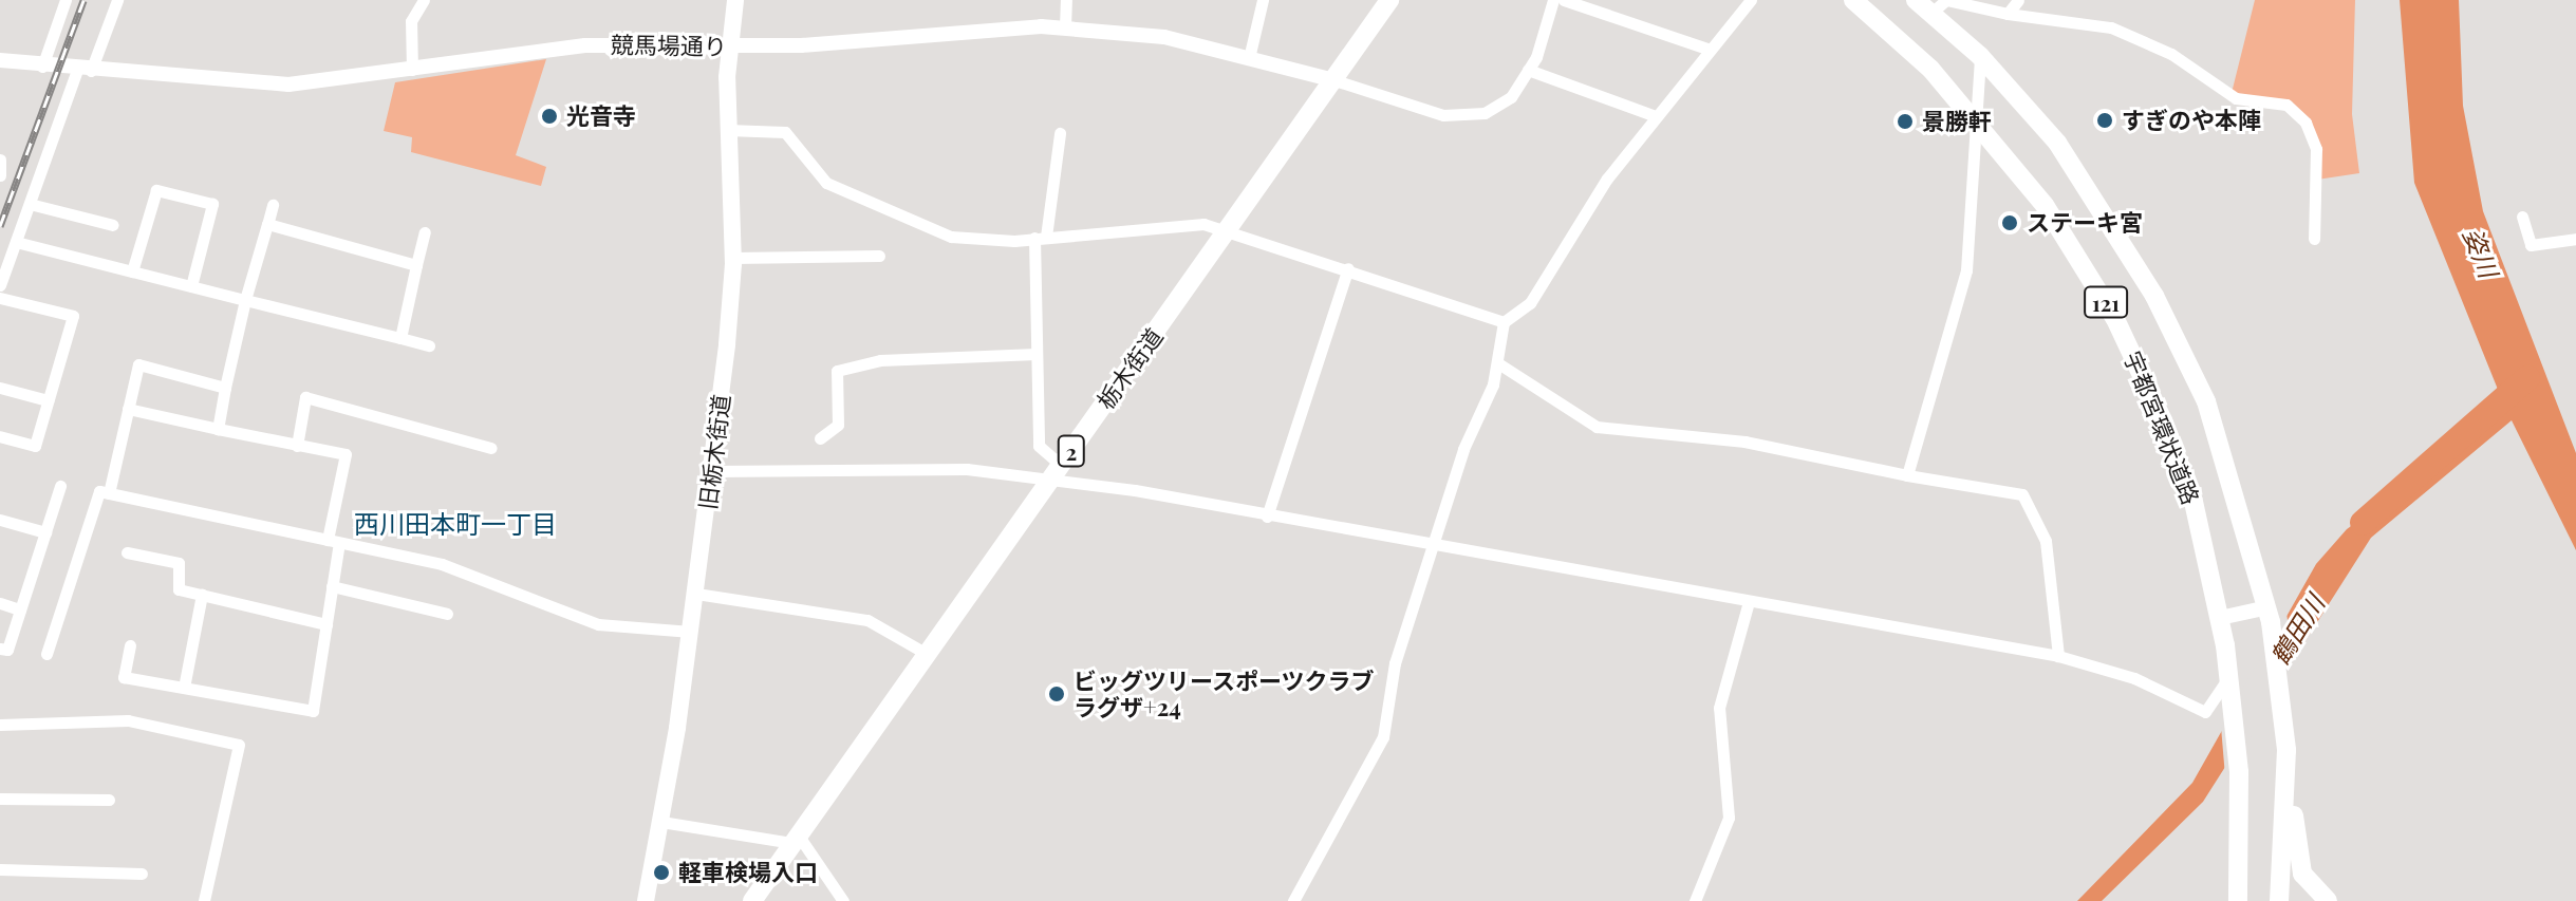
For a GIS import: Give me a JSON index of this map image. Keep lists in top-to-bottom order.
{
  "streets": {
    "main road": [
      "121",
      "栃木街道",
      "宇都宮環状道路",
      "2",
      "旧栃木街道"
    ],
    "street": ["競馬場通り"]
  },
  "crossings": [
    ["競馬場通り", "栃木街道"],
    ["競馬場通り", "旧栃木街道"]
  ],
  "districts": ["西川田本町一丁目"],
  "water": ["姿川", "鶴田川"],
  "places": [
    "光音寺",
    "すぎのや本陣",
    "景勝軒",
    "ステーキ宮",
    "ビッグツリースポーツクラブ ラグザ+24",
    "軽車検場入口"
  ]
}
